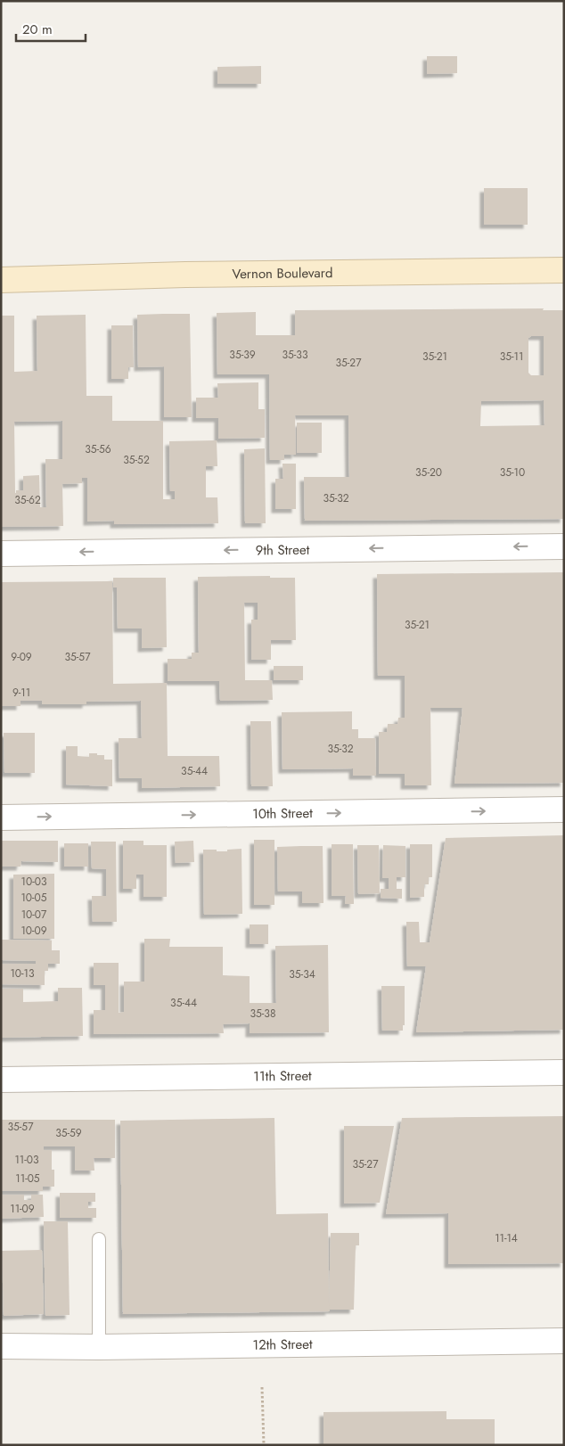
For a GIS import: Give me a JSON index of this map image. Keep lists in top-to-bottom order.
{
  "streets": {
    "main road": ["Vernon Boulevard"],
    "street": [
      "9th Street",
      "10th Street",
      "11th Street",
      "12th Street"
    ]
  },
  "one_way": ["9th Street", "10th Street"],
  "house_numbers": [
    "35-39",
    "35-33",
    "35-21",
    "35-11",
    "35-27",
    "35-56",
    "35-52",
    "35-20",
    "35-10",
    "35-32",
    "35-62",
    "35-21",
    "9-09",
    "35-57",
    "9-11",
    "35-32",
    "35-44",
    "10-03",
    "10-05",
    "10-07",
    "10-09",
    "10-13",
    "35-34",
    "35-44",
    "35-38",
    "35-57",
    "35-59",
    "11-03",
    "35-27",
    "11-05",
    "11-09",
    "11-14"
  ],
  "scale_bar": "20 m"
}
